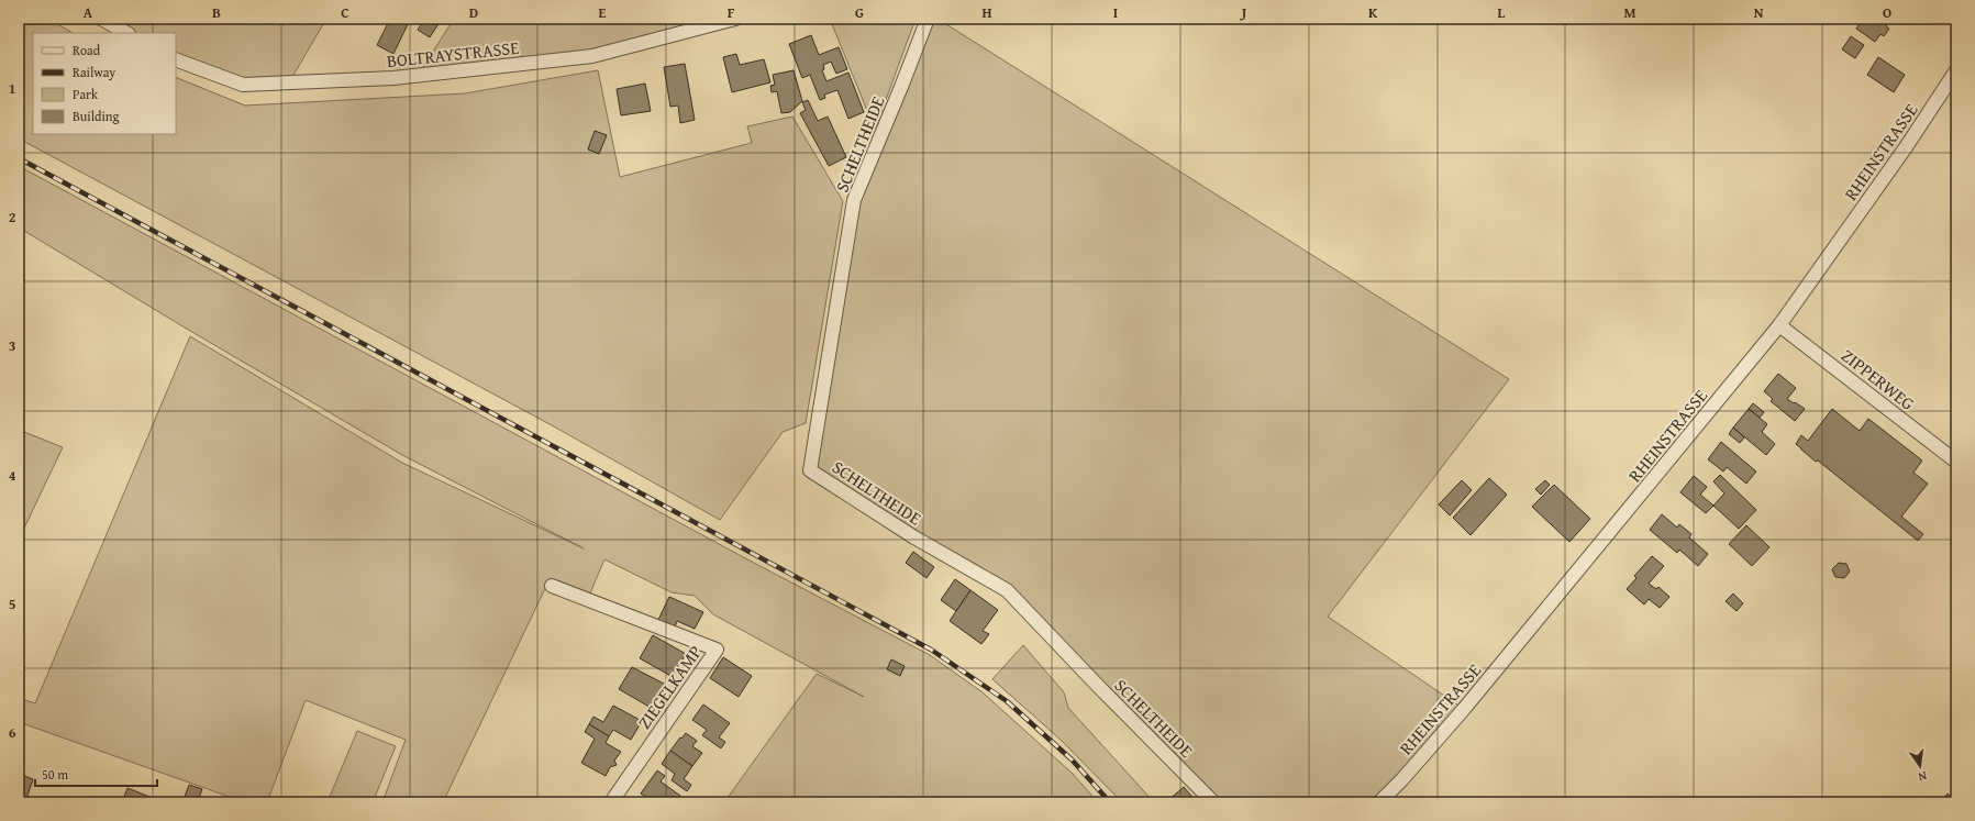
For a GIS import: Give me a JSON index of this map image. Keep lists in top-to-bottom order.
{
  "streets": {
    "street": [
      "BOLTRAYSTRASSE",
      "SCHELTHEIDE",
      "RHEINSTRASSE",
      "ZIPPERWEG",
      "ZIEGELKAMP"
    ]
  },
  "crossings": [
    ["RHEINSTRASSE", "ZIPPERWEG"]
  ],
  "legend": [
    "Road",
    "Railway",
    "Park",
    "Building"
  ],
  "scale_bar": "50 m",
  "north": "bottom",
  "grid": {
    "columns": [
      "A",
      "B",
      "C",
      "D",
      "E",
      "F",
      "G",
      "H",
      "I",
      "J",
      "K",
      "L",
      "M",
      "N",
      "O"
    ],
    "rows": [
      "1",
      "2",
      "3",
      "4",
      "5",
      "6"
    ]
  }
}
